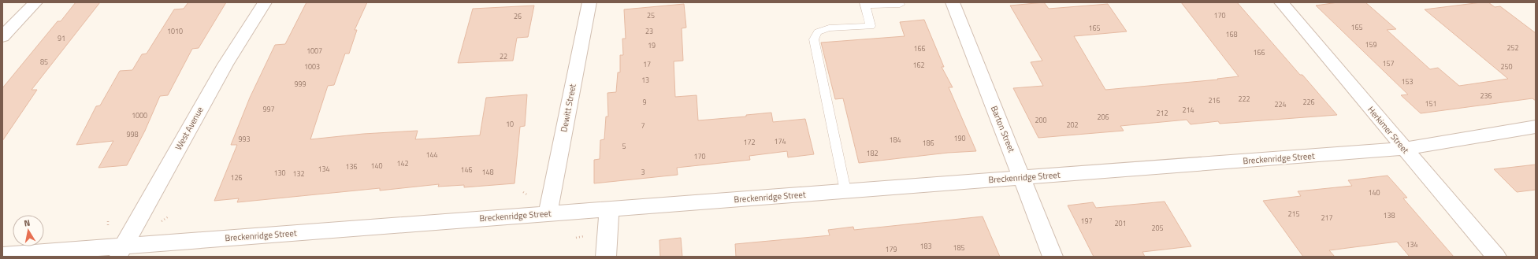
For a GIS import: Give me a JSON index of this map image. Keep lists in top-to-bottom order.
{
  "streets": {
    "street": [
      "Dewitt Street",
      "West Avenue",
      "Barton Street",
      "Herkimer Street",
      "Breckenridge Street"
    ]
  },
  "crossings": [
    ["Dewitt Street", "Breckenridge Street"],
    ["West Avenue", "Breckenridge Street"],
    ["Barton Street", "Breckenridge Street"],
    ["Herkimer Street", "Breckenridge Street"]
  ],
  "house_numbers": [
    "25",
    "170",
    "26",
    "165",
    "165",
    "1010",
    "23",
    "168",
    "91",
    "159",
    "19",
    "252",
    "166",
    "1007",
    "166",
    "22",
    "85",
    "157",
    "17",
    "162",
    "1003",
    "250",
    "13",
    "153",
    "999",
    "236",
    "222",
    "216",
    "9",
    "226",
    "151",
    "224",
    "997",
    "214",
    "212",
    "1000",
    "206",
    "200",
    "10",
    "202",
    "7",
    "998",
    "190",
    "993",
    "184",
    "174",
    "172",
    "186",
    "5",
    "182",
    "144",
    "170",
    "142",
    "140",
    "136",
    "134",
    "146",
    "148",
    "3",
    "130",
    "132",
    "126",
    "140",
    "215",
    "138",
    "217",
    "197",
    "201",
    "205",
    "134",
    "183",
    "185",
    "179"
  ],
  "north": "top"
}
